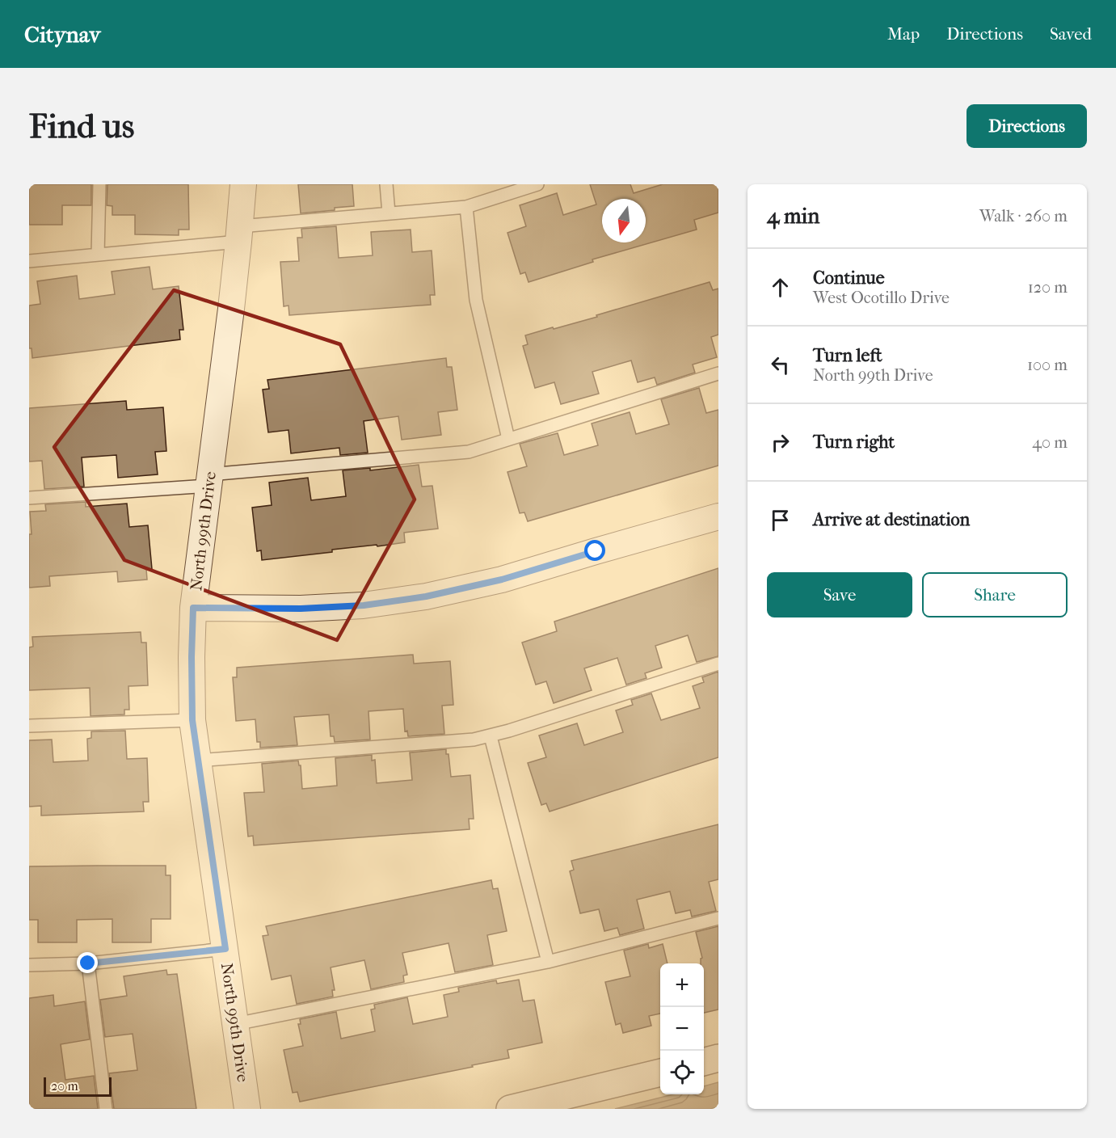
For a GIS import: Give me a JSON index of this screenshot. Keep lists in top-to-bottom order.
{
  "streets": {
    "street": ["North 99th Drive"]
  },
  "scale_bar": "20 m",
  "north": "bottom",
  "page": {
    "header": "Citynav",
    "nav": ["Map", "Directions", "Saved"],
    "buttons": [
      "Directions",
      ["Save", "Share"]
    ],
    "title": "Find us",
    "heading": ["4 min", "Walk · 260 m"],
    "list": [
      ["Continue", "West Ocotillo Drive", "120 m"],
      ["Turn left", "North 99th Drive", "100 m"],
      ["Turn right", "40 m"],
      "Arrive at destination"
    ],
    "map_buttons": ["+", "−"],
    "scale": "20 m"
  }
}
